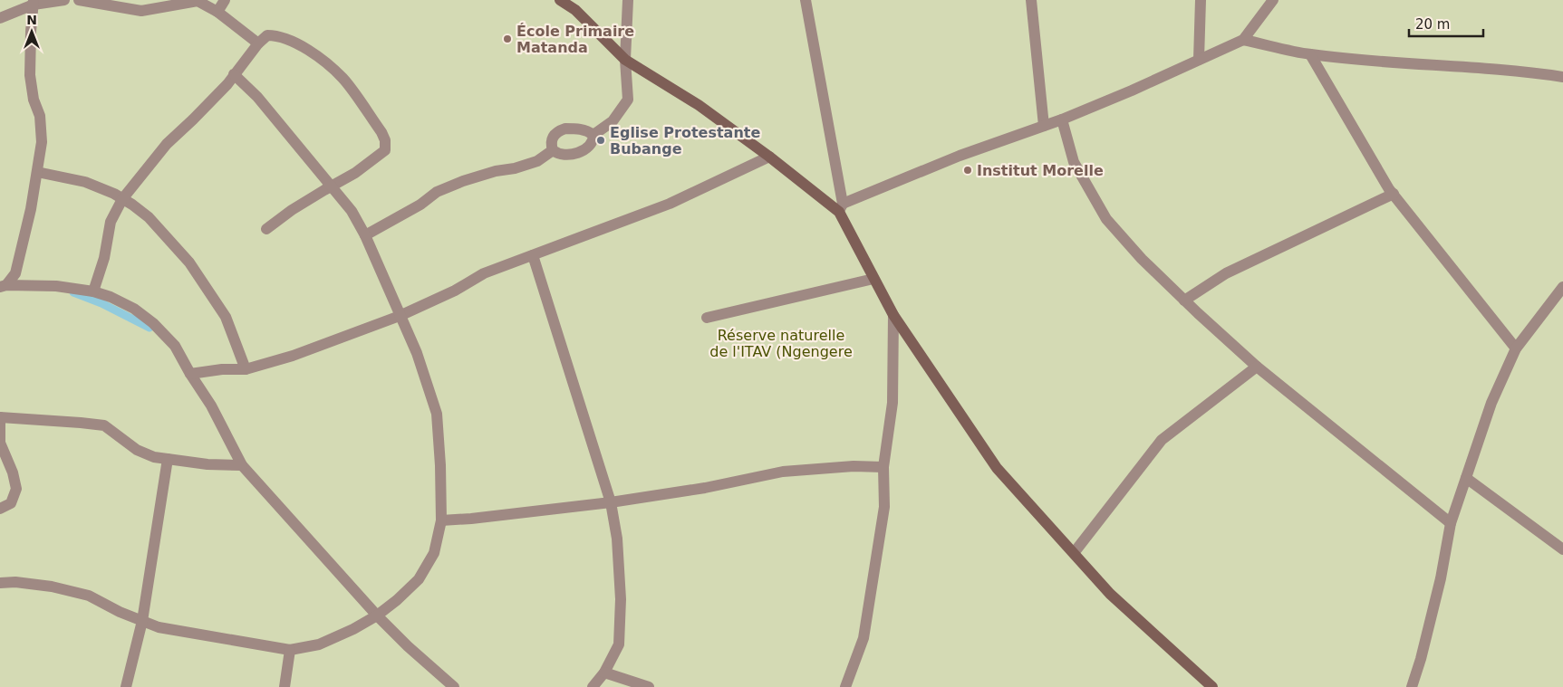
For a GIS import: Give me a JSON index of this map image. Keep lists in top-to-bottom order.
{
  "parks": ["Réserve naturelle de l'ITAV (Ngengere"],
  "places": ["École Primaire Matanda", "Eglise Protestante Bubange", "Institut Morelle"],
  "scale_bar": "20 m",
  "north": "top"
}
